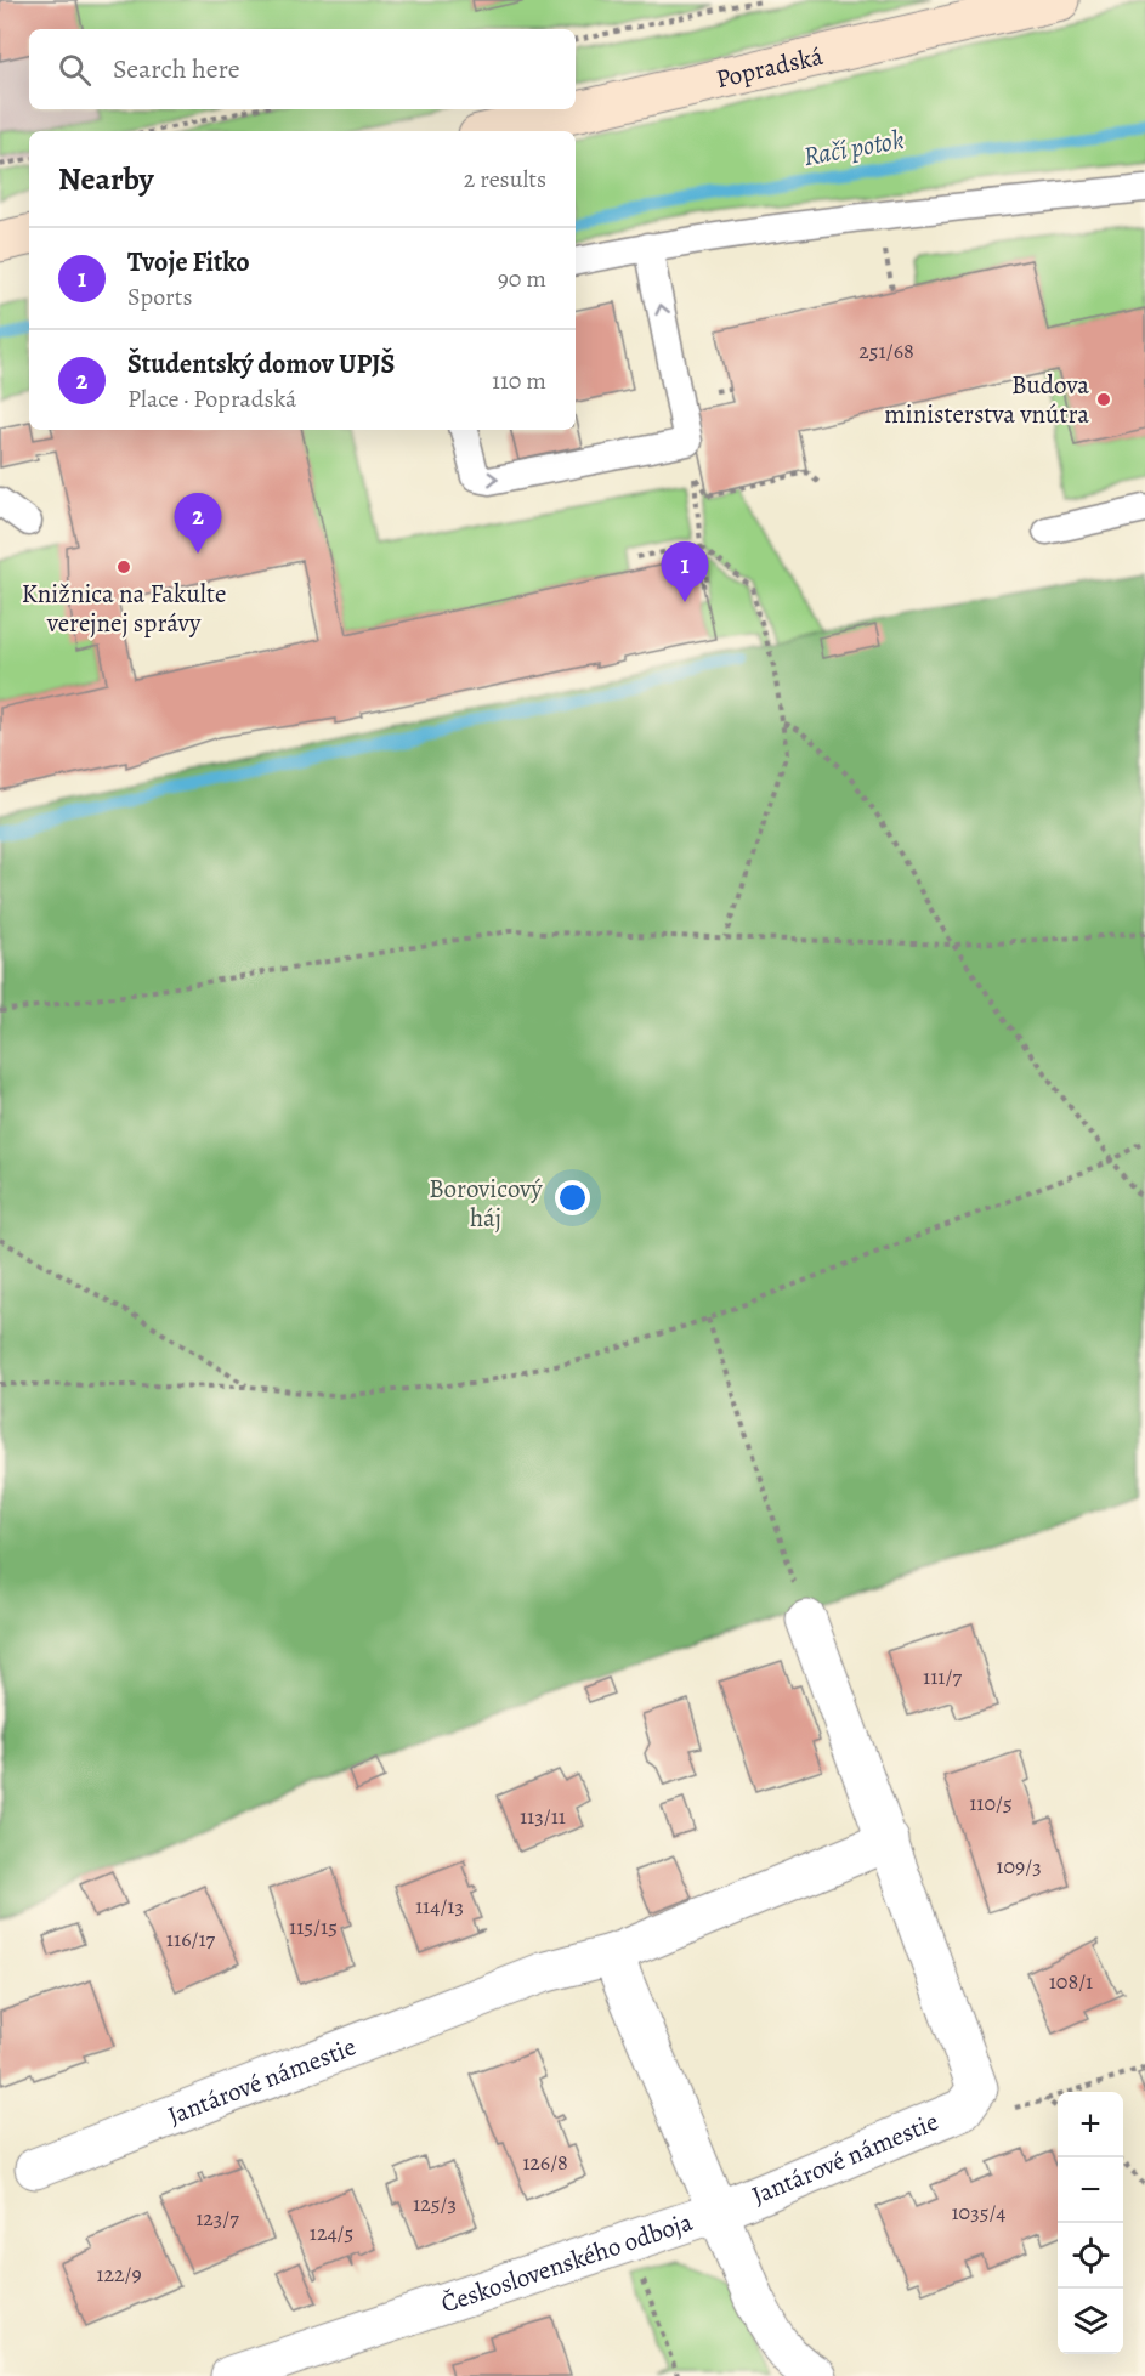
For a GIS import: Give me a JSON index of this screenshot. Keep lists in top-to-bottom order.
{
  "streets": {
    "street": ["Popradská", "Jantárové námestie", "Československého odboja"]
  },
  "crossings": [
    ["Jantárové námestie", "Československého odboja"]
  ],
  "water": ["Račí potok"],
  "parks": ["Borovicový háj"],
  "places": ["Budova ministerstva vnútra", "Knižnica na Fakulte verejnej správy"],
  "house_numbers": [
    "251/68",
    "111/7",
    "110/5",
    "113/11",
    "109/3",
    "114/13",
    "115/15",
    "116/17",
    "108/1",
    "126/8",
    "125/3",
    "1035/4",
    "123/7",
    "124/5",
    "122/9"
  ],
  "page": {
    "search": "Search here",
    "heading": ["Nearby", "2 results"],
    "list": [
      {
        "mark": "1",
        "name": "Tvoje Fitko",
        "note": "Sports",
        "value": "90 m"
      },
      {
        "mark": "2",
        "name": "Študentský domov UPJŠ",
        "note": "Place · Popradská",
        "value": "110 m"
      }
    ],
    "pins": ["2", "1"],
    "map_buttons": ["+", "−"]
  }
}
